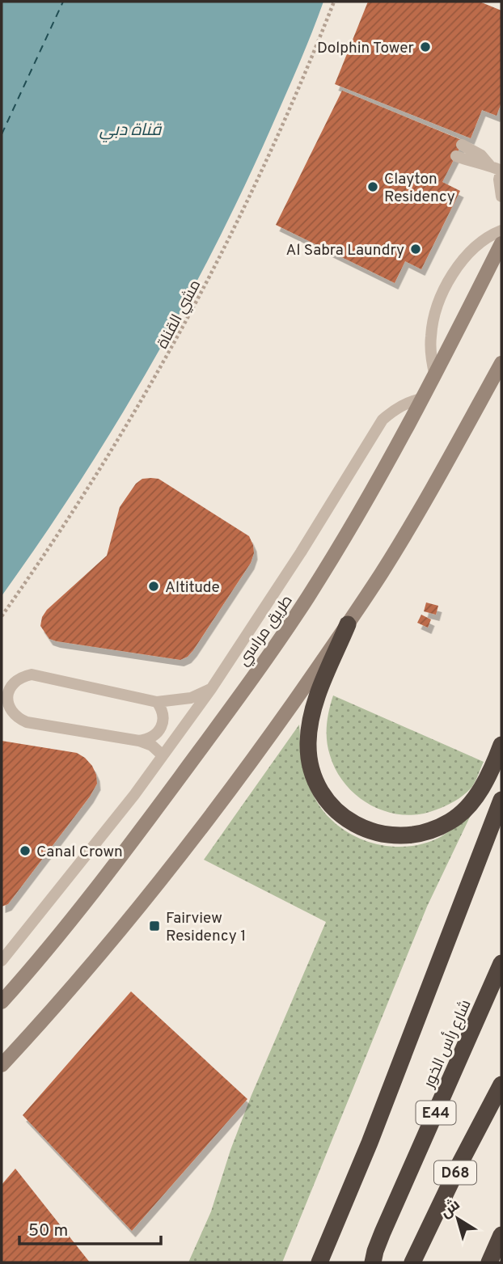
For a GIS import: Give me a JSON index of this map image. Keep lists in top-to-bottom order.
{
  "streets": {
    "highway": ["شارع رأس الخور", "E44", "D68"],
    "street": ["طريق مراسي"],
    "path": ["مشي القناة"]
  },
  "water": ["قناة دبي"],
  "places": {
    "other": [
      "Dolphin Tower",
      "Clayton Residency",
      "Al Sabra Laundry",
      "Altitude",
      "Canal Crown"
    ],
    "transit": ["Fairview Residency 1"]
  },
  "scale_bar": "50 m",
  "north": "top left"
}
